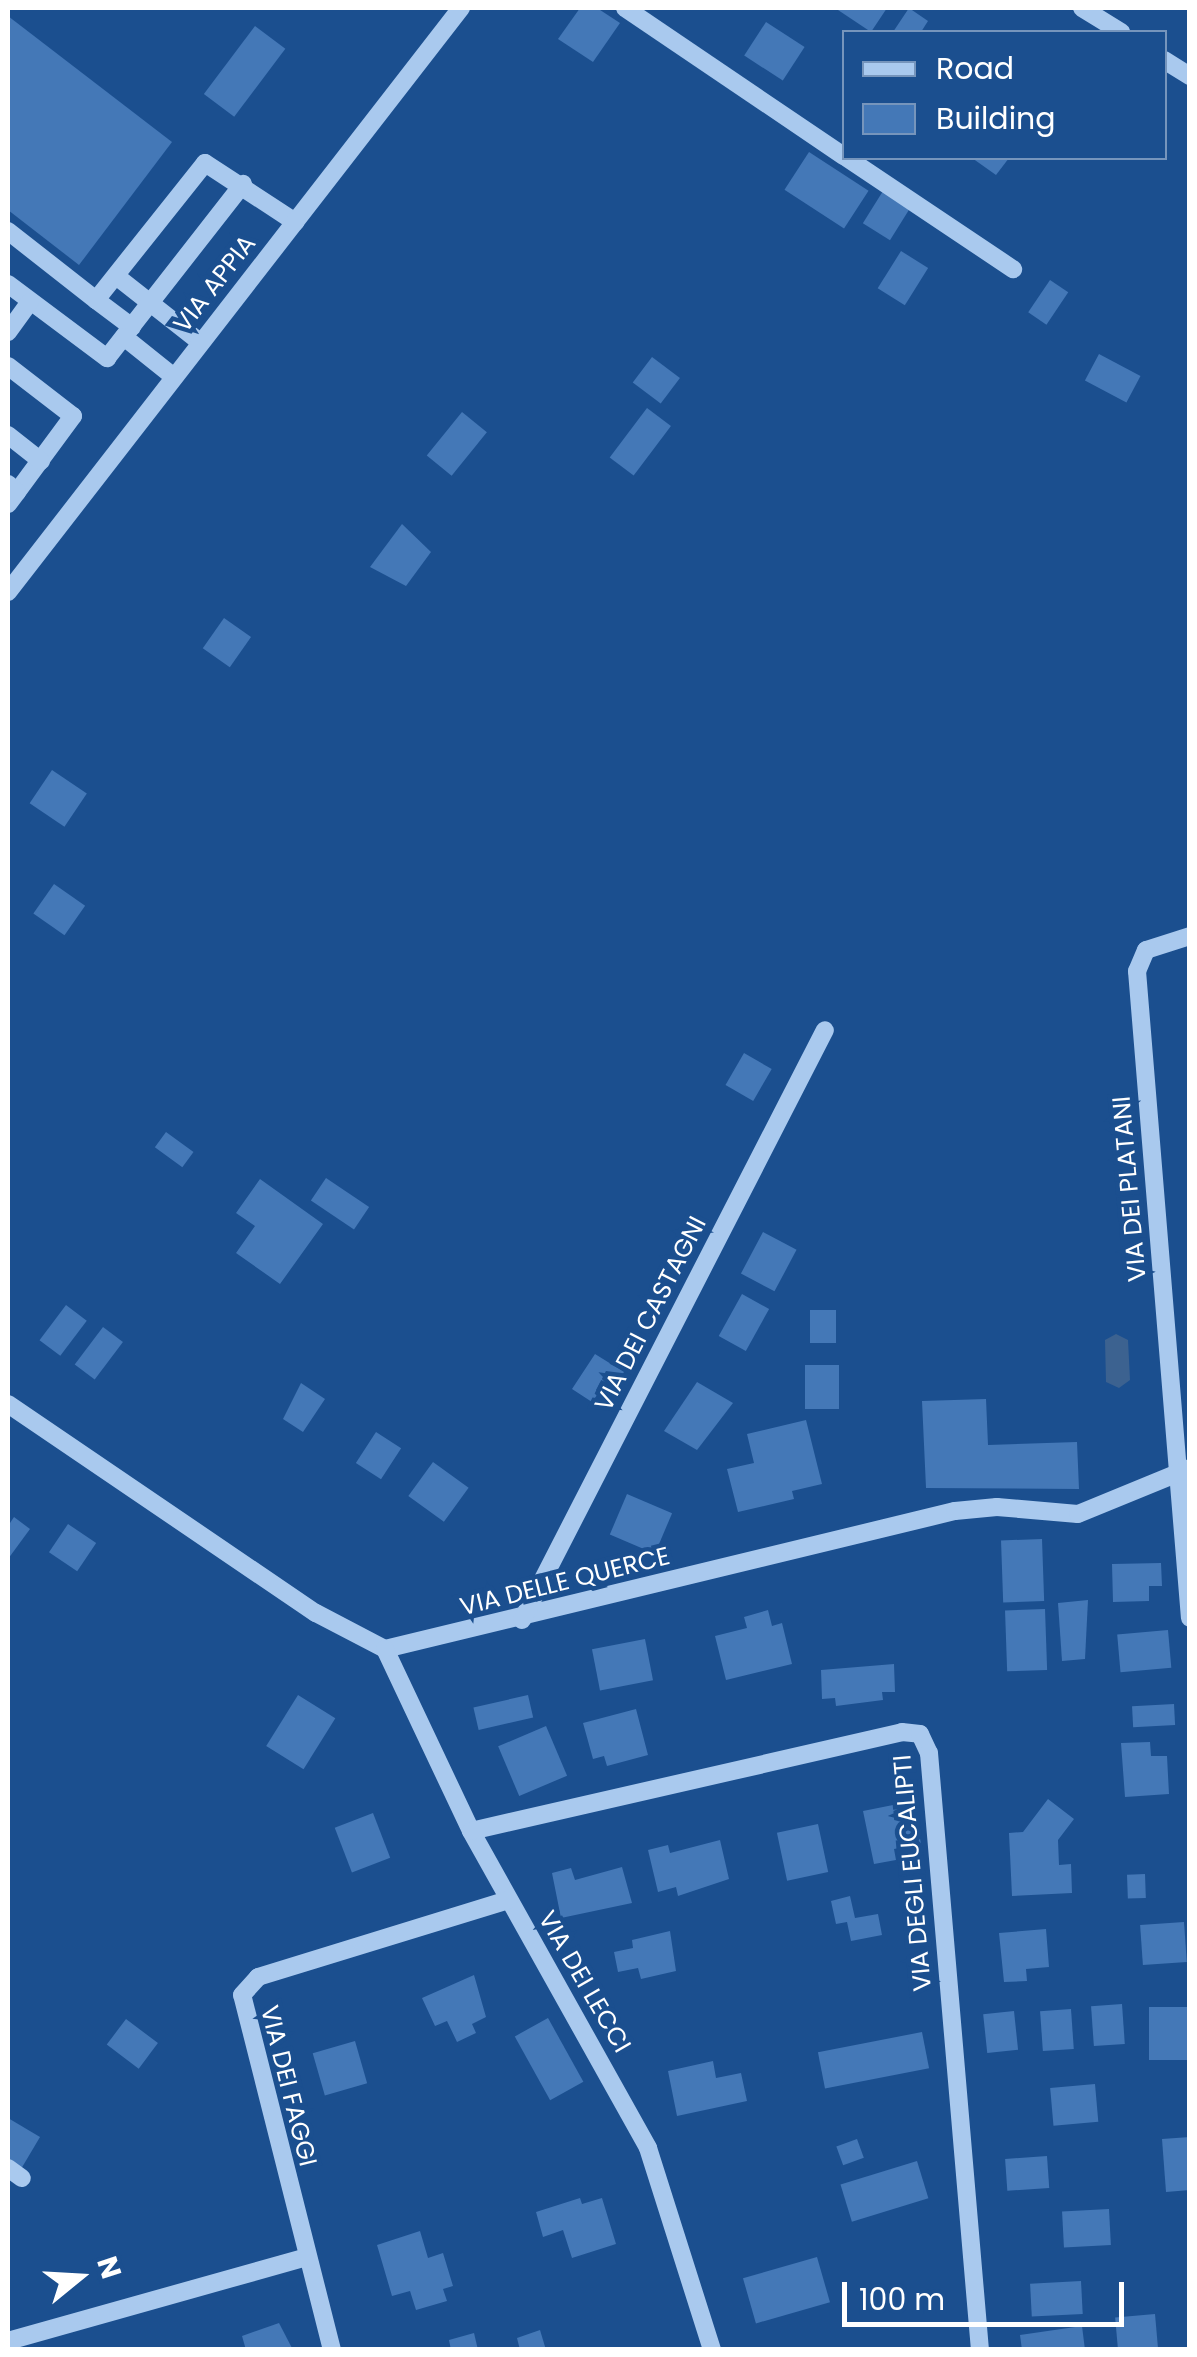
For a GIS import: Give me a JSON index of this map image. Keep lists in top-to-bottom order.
{
  "streets": {
    "street": [
      "VIA APPIA",
      "VIA DEI PLATANI",
      "VIA DEI CASTAGNI",
      "VIA DELLE QUERCE",
      "VIA DEGLI EUCALIPTI",
      "VIA DEI LECCI",
      "VIA DEI FAGGI"
    ]
  },
  "crossings": [
    ["VIA DEI PLATANI", "VIA DELLE QUERCE"],
    ["VIA DEI CASTAGNI", "VIA DELLE QUERCE"],
    ["VIA DELLE QUERCE", "VIA DEI LECCI"],
    ["VIA DEGLI EUCALIPTI", "VIA DEI LECCI"],
    ["VIA DEI LECCI", "VIA DEI FAGGI"]
  ],
  "legend": ["Road", "Building"],
  "scale_bar": "100 m",
  "north": "right"
}
